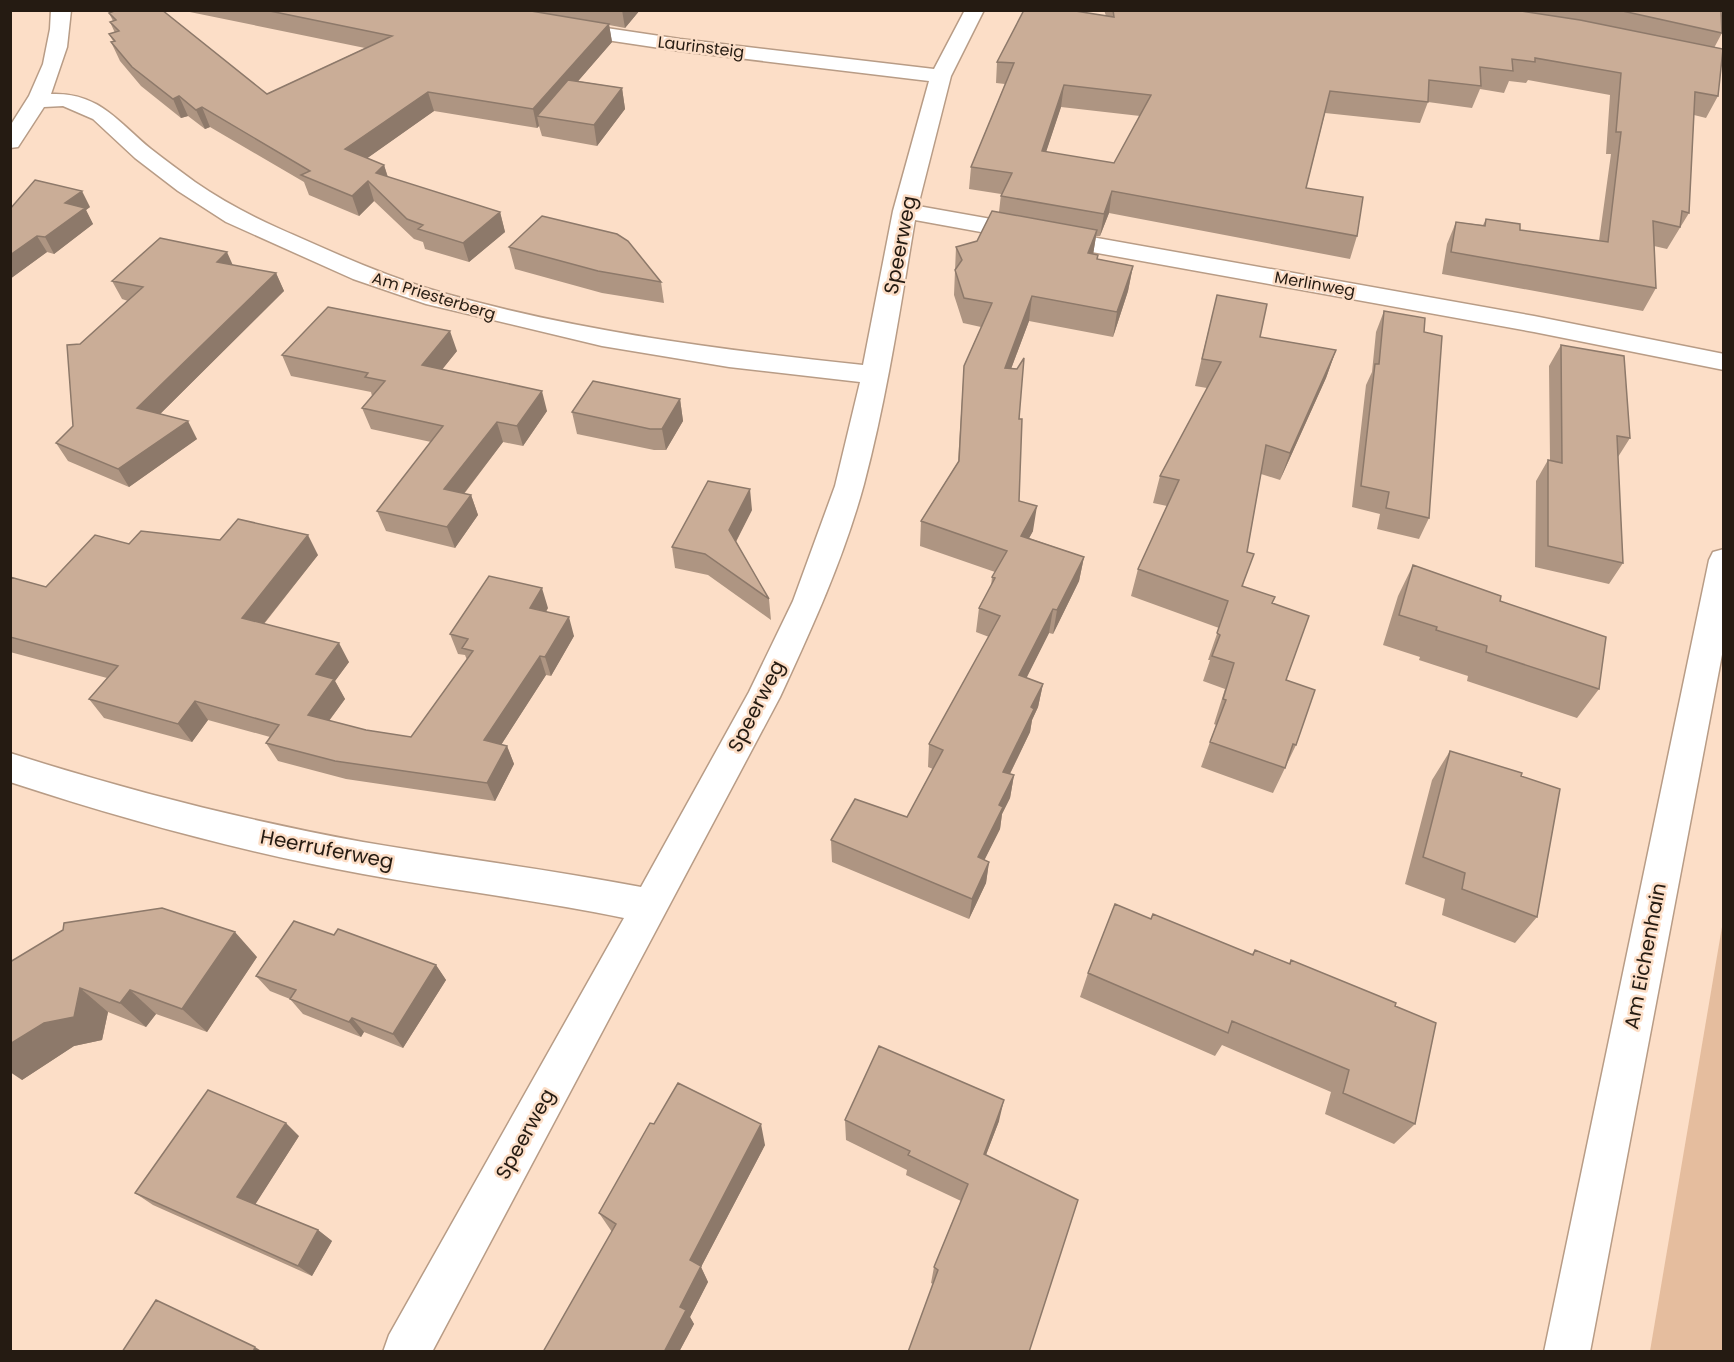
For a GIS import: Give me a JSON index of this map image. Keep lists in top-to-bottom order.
{
  "streets": {
    "street": [
      "Laurinsteig",
      "Speerweg",
      "Merlinweg",
      "Am Priesterberg",
      "Heerruferweg",
      "Am Eichenhain"
    ]
  },
  "crossings": [
    ["Laurinsteig", "Speerweg"],
    ["Speerweg", "Merlinweg"],
    ["Speerweg", "Am Priesterberg"],
    ["Speerweg", "Heerruferweg"]
  ]
}
